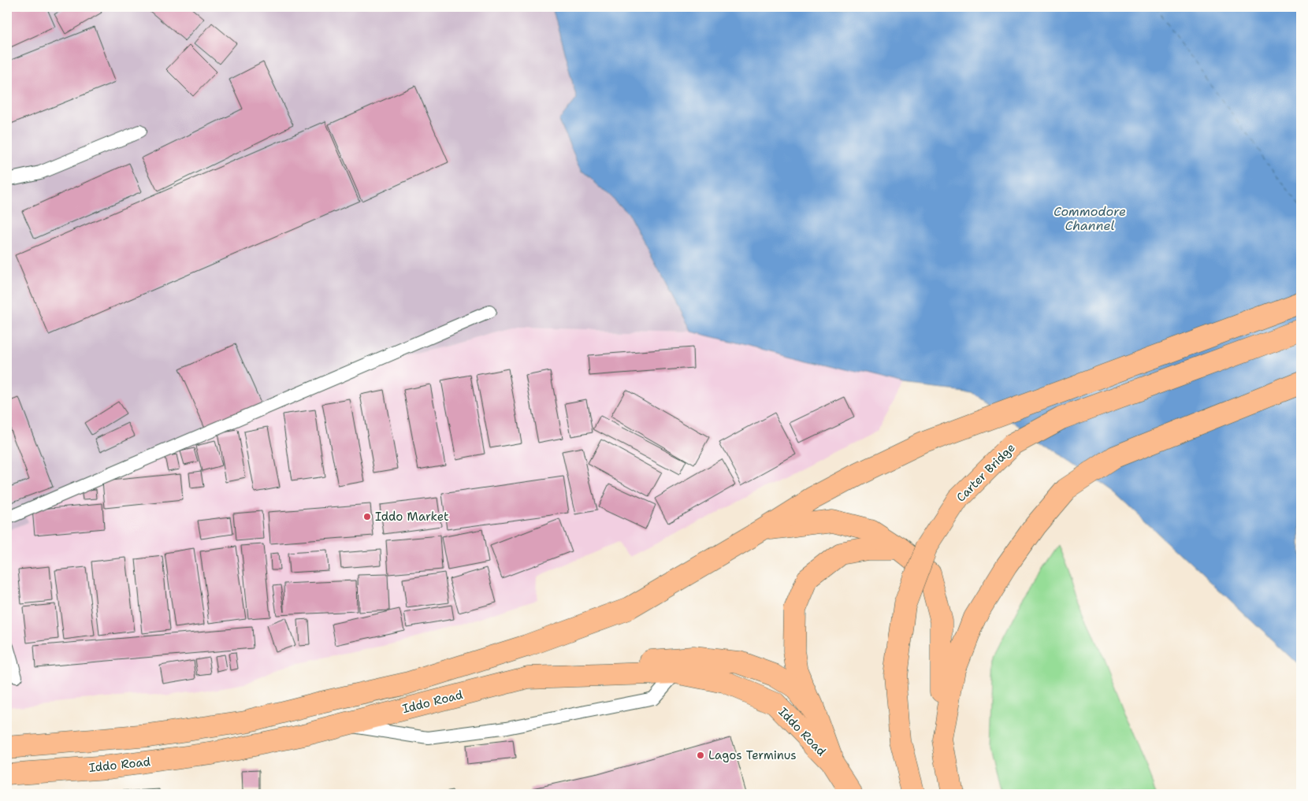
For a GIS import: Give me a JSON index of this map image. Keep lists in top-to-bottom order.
{
  "streets": {
    "main road": ["Carter Bridge", "Iddo Road"]
  },
  "water": ["Commodore Channel"],
  "places": ["Iddo Market", "Lagos Terminus"]
}
